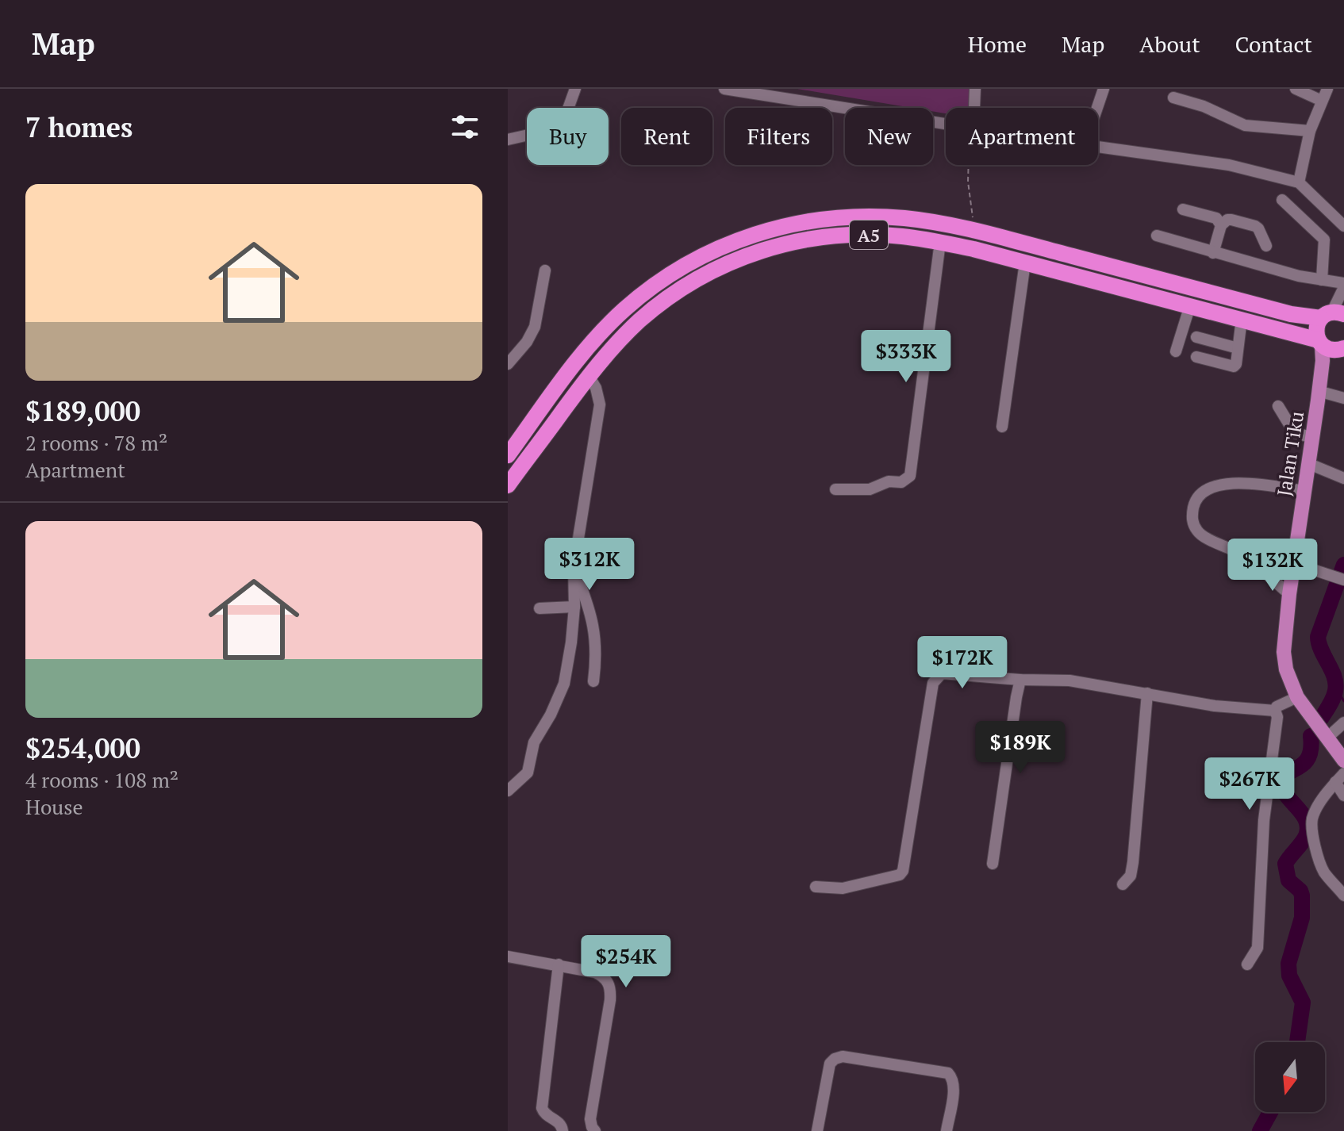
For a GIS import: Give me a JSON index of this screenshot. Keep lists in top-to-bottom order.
{
  "streets": {
    "highway": ["A5"],
    "main road": ["Jalan Tiku"]
  },
  "crossings": [
    ["A5", "Jalan Tiku"]
  ],
  "north": "bottom",
  "page": {
    "header": "Map",
    "nav": [
      "Home",
      "Map",
      "About",
      "Contact"
    ],
    "heading": "7 homes",
    "chip": [
      "Buy",
      "Rent",
      "Filters",
      "New",
      "Apartment"
    ],
    "list": [
      {
        "name": "$189,000",
        "note": "2 rooms · 78 m² · Apartment"
      },
      {
        "name": "$254,000",
        "note": "4 rooms · 108 m² · House"
      }
    ],
    "price": [
      "$333K",
      "$312K",
      "$132K",
      "$172K",
      "$189K",
      "$267K",
      "$254K"
    ]
  }
}
